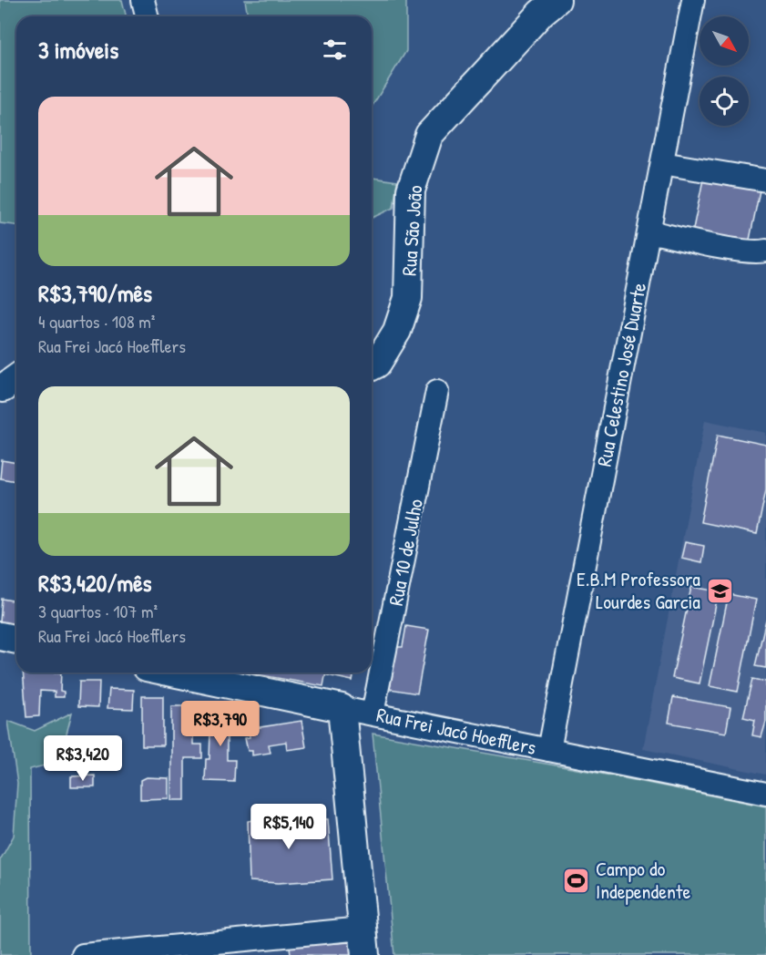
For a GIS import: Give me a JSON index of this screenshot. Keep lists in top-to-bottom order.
{
  "streets": {
    "street": [
      "Rua São João",
      "Rua Celestino José Duarte",
      "Rua 10 de Julho",
      "Rua Frei Jacó Hoefflers"
    ]
  },
  "crossings": [
    ["Rua Celestino José Duarte", "Rua Frei Jacó Hoefflers"],
    ["Rua 10 de Julho", "Rua Frei Jacó Hoefflers"]
  ],
  "places": {
    "school or university": ["E.B.M Professora Lourdes Garcia"],
    "sports": ["Campo do Independente"]
  },
  "north": "bottom right",
  "page": {
    "heading": "3 imóveis",
    "list": [
      {
        "name": "R$3,790/mês",
        "note": "4 quartos · 108 m² · Rua Frei Jacó Hoefflers"
      },
      {
        "name": "R$3,420/mês",
        "note": "3 quartos · 107 m² · Rua Frei Jacó Hoefflers"
      }
    ],
    "price": ["R$3,790", "R$3,420", "R$5,140"]
  }
}
